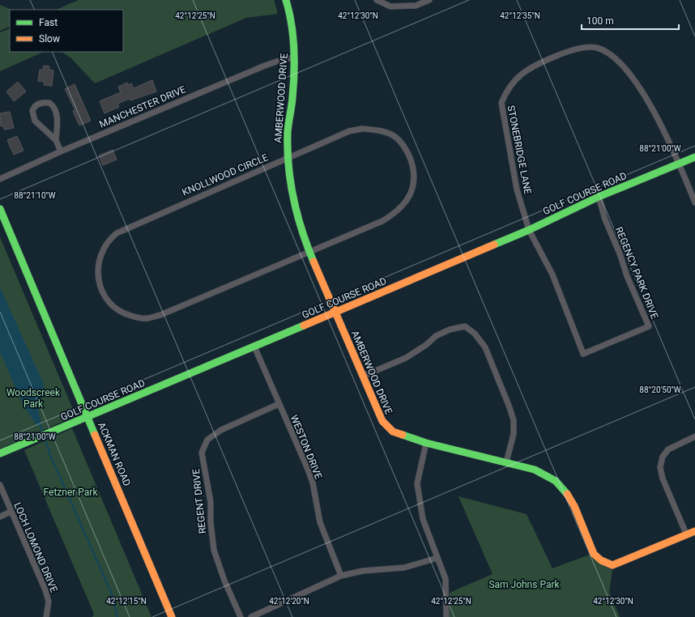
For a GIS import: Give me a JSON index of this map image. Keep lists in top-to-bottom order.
{
  "streets": {
    "street": [
      "AMBERWOOD DRIVE",
      "MANCHESTER DRIVE",
      "STONEBRIDGE LANE",
      "KNOLLWOOD CIRCLE",
      "GOLF COURSE ROAD",
      "REGENCY PARK DRIVE",
      "WESTON DRIVE",
      "ACKMAN ROAD",
      "REGENT DRIVE",
      "LOCH LOMOND DRIVE"
    ]
  },
  "crossings": [
    ["AMBERWOOD DRIVE", "MANCHESTER DRIVE"],
    ["AMBERWOOD DRIVE", "KNOLLWOOD CIRCLE"],
    ["AMBERWOOD DRIVE", "GOLF COURSE ROAD"],
    ["STONEBRIDGE LANE", "GOLF COURSE ROAD"],
    ["STONEBRIDGE LANE", "REGENCY PARK DRIVE"],
    ["GOLF COURSE ROAD", "REGENCY PARK DRIVE"],
    ["GOLF COURSE ROAD", "WESTON DRIVE"],
    ["GOLF COURSE ROAD", "ACKMAN ROAD"],
    ["WESTON DRIVE", "REGENT DRIVE"]
  ],
  "parks": ["Woodscreek Park", "Fetzner Park", "Sam Johns Park"],
  "legend": ["Fast", "Slow"],
  "scale_bar": "100 m",
  "coordinates": [
    "42°12'25\"N",
    "42°12'30\"N",
    "42°12'35\"N",
    "88°21'00\"W",
    "88°21'10\"W",
    "88°20'50\"W",
    "42°12'15\"N",
    "42°12'20\"N"
  ]
}
